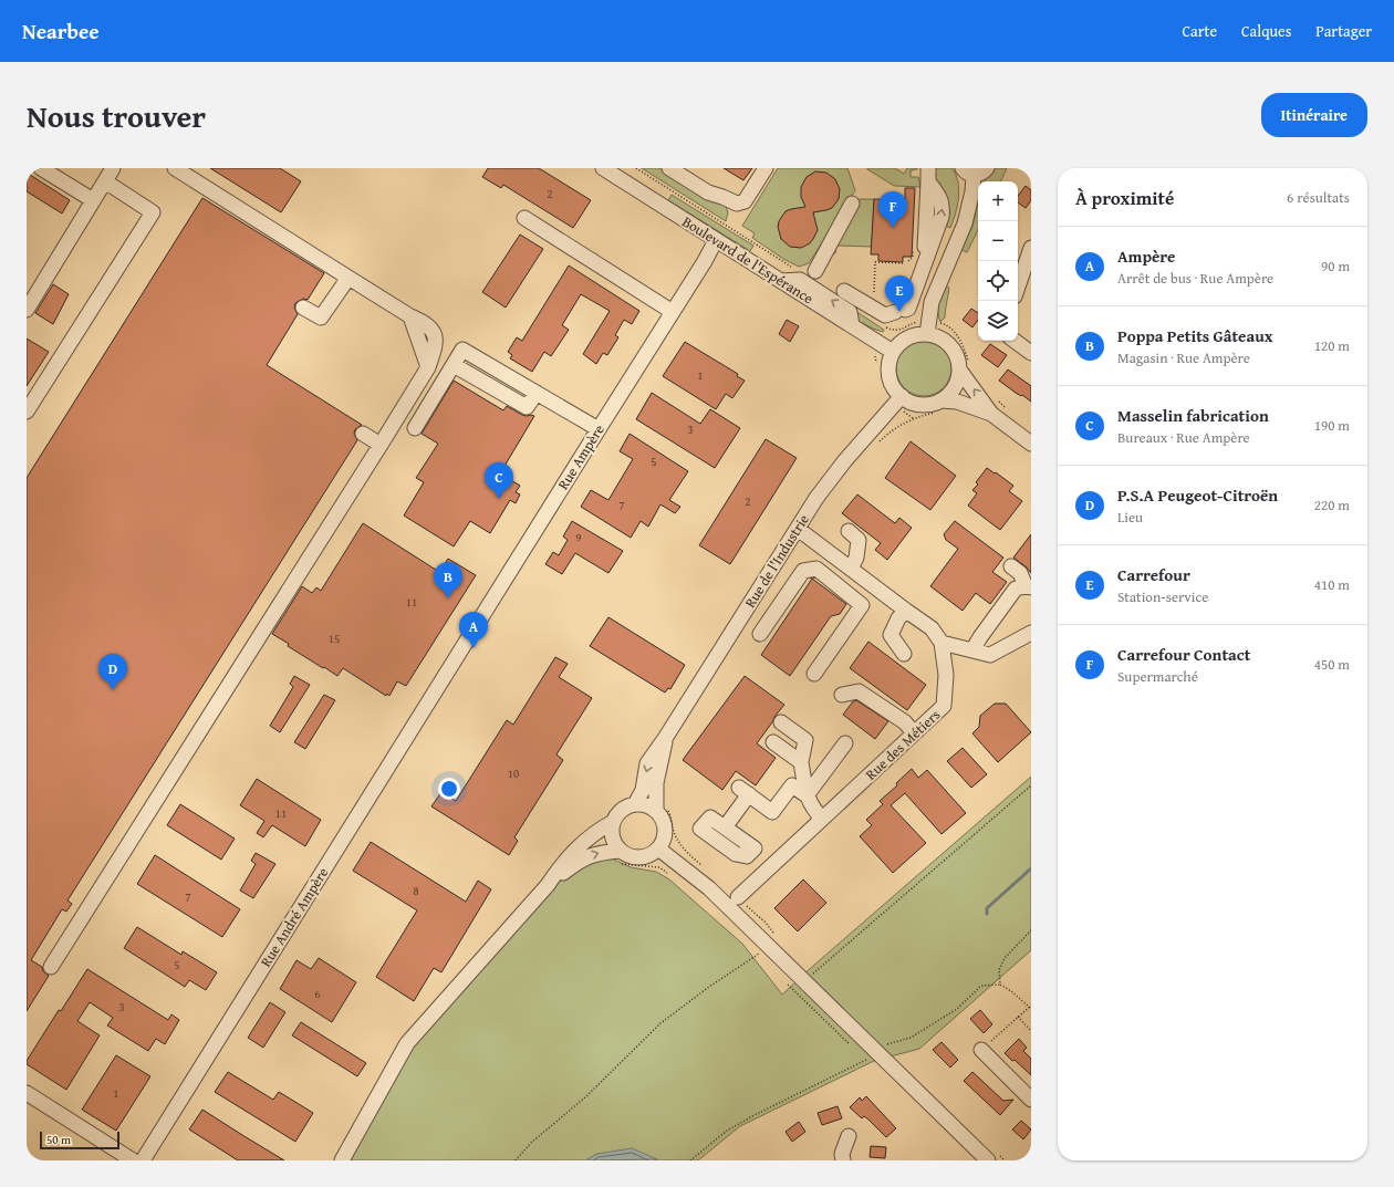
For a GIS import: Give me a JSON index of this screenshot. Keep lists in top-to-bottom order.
{
  "streets": {
    "street": [
      "Boulevard de l'Espérance",
      "Rue Ampère",
      "Rue de l'Industrie",
      "Rue des Métiers",
      "Rue André Ampère"
    ]
  },
  "crossings": [
    ["Boulevard de l'Espérance", "Rue Ampère"],
    ["Boulevard de l'Espérance", "Rue de l'Industrie"],
    ["Rue Ampère", "Rue André Ampère"]
  ],
  "house_numbers": [
    "2",
    "1",
    "3",
    "5",
    "2",
    "7",
    "9",
    "11",
    "15",
    "10",
    "11",
    "8",
    "7",
    "5",
    "6",
    "3",
    "1"
  ],
  "scale_bar": "50 m",
  "page": {
    "header": "Nearbee",
    "nav": ["Carte", "Calques", "Partager"],
    "title": "Nous trouver",
    "buttons": "Itinéraire",
    "heading": ["À proximité", "6 résultats"],
    "map_buttons": ["+", "−"],
    "pins": [
      "F",
      "E",
      "C",
      "B",
      "A",
      "D"
    ],
    "list": [
      {
        "mark": "A",
        "name": "Ampère",
        "note": "Arrêt de bus · Rue Ampère",
        "value": "90 m"
      },
      {
        "mark": "B",
        "name": "Poppa Petits Gâteaux",
        "note": "Magasin · Rue Ampère",
        "value": "120 m"
      },
      {
        "mark": "C",
        "name": "Masselin fabrication",
        "note": "Bureaux · Rue Ampère",
        "value": "190 m"
      },
      {
        "mark": "D",
        "name": "P.S.A Peugeot-Citroën",
        "note": "Lieu",
        "value": "220 m"
      },
      {
        "mark": "E",
        "name": "Carrefour",
        "note": "Station-service",
        "value": "410 m"
      },
      {
        "mark": "F",
        "name": "Carrefour Contact",
        "note": "Supermarché",
        "value": "450 m"
      }
    ],
    "scale": "50 m"
  }
}
